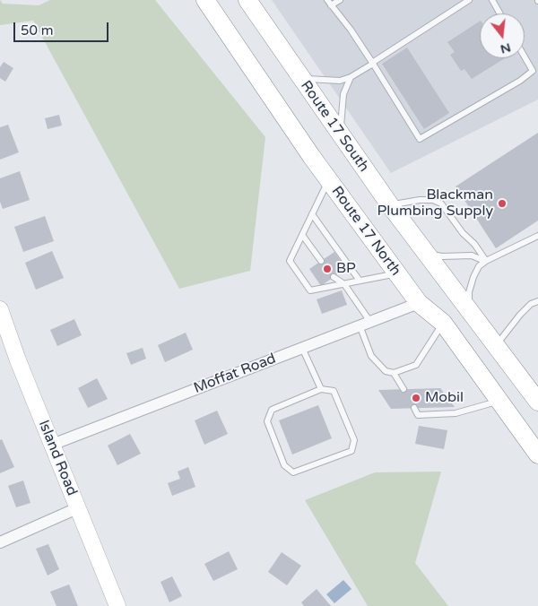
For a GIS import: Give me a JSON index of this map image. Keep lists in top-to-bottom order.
{
  "streets": {
    "highway": ["Route 17 South", "Route 17 North"],
    "main road": ["Island Road"],
    "street": ["Moffat Road"]
  },
  "crossings": [
    ["Route 17 North", "Moffat Road"],
    ["Moffat Road", "Island Road"]
  ],
  "places": ["Blackman Plumbing Supply", "BP", "Mobil"],
  "scale_bar": "50 m",
  "north": "bottom"
}
